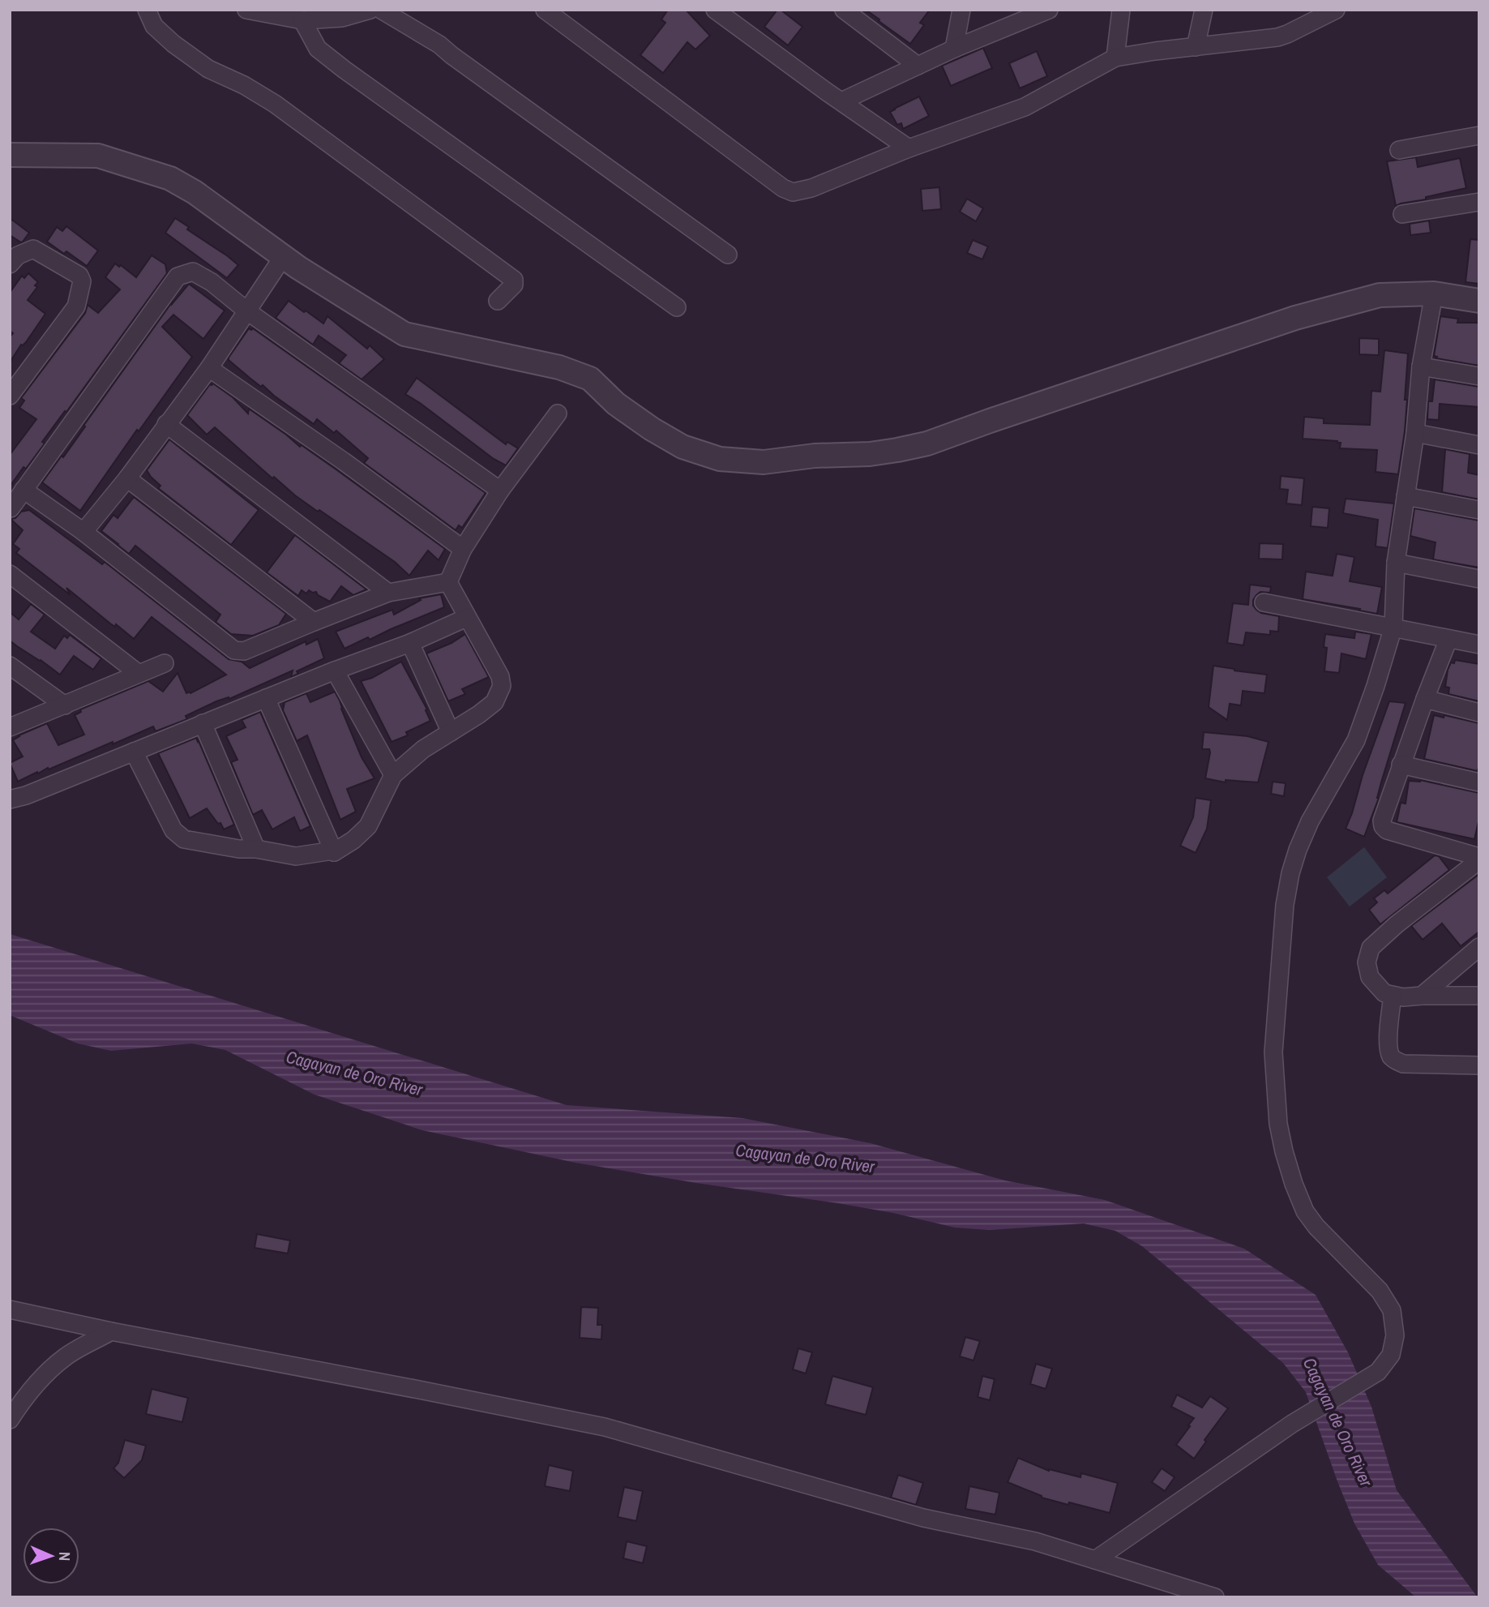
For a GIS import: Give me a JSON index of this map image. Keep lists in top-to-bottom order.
{
  "water": ["Cagayan de Oro River"],
  "north": "right"
}
